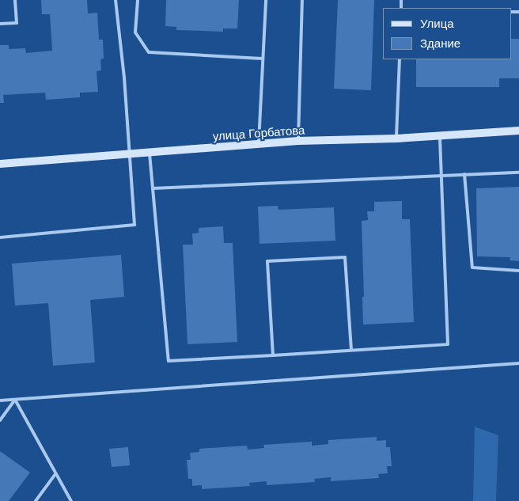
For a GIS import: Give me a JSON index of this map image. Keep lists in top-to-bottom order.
{
  "streets": {
    "main road": ["улица Горбатова"]
  },
  "legend": ["Улица", "Здание"]
}
